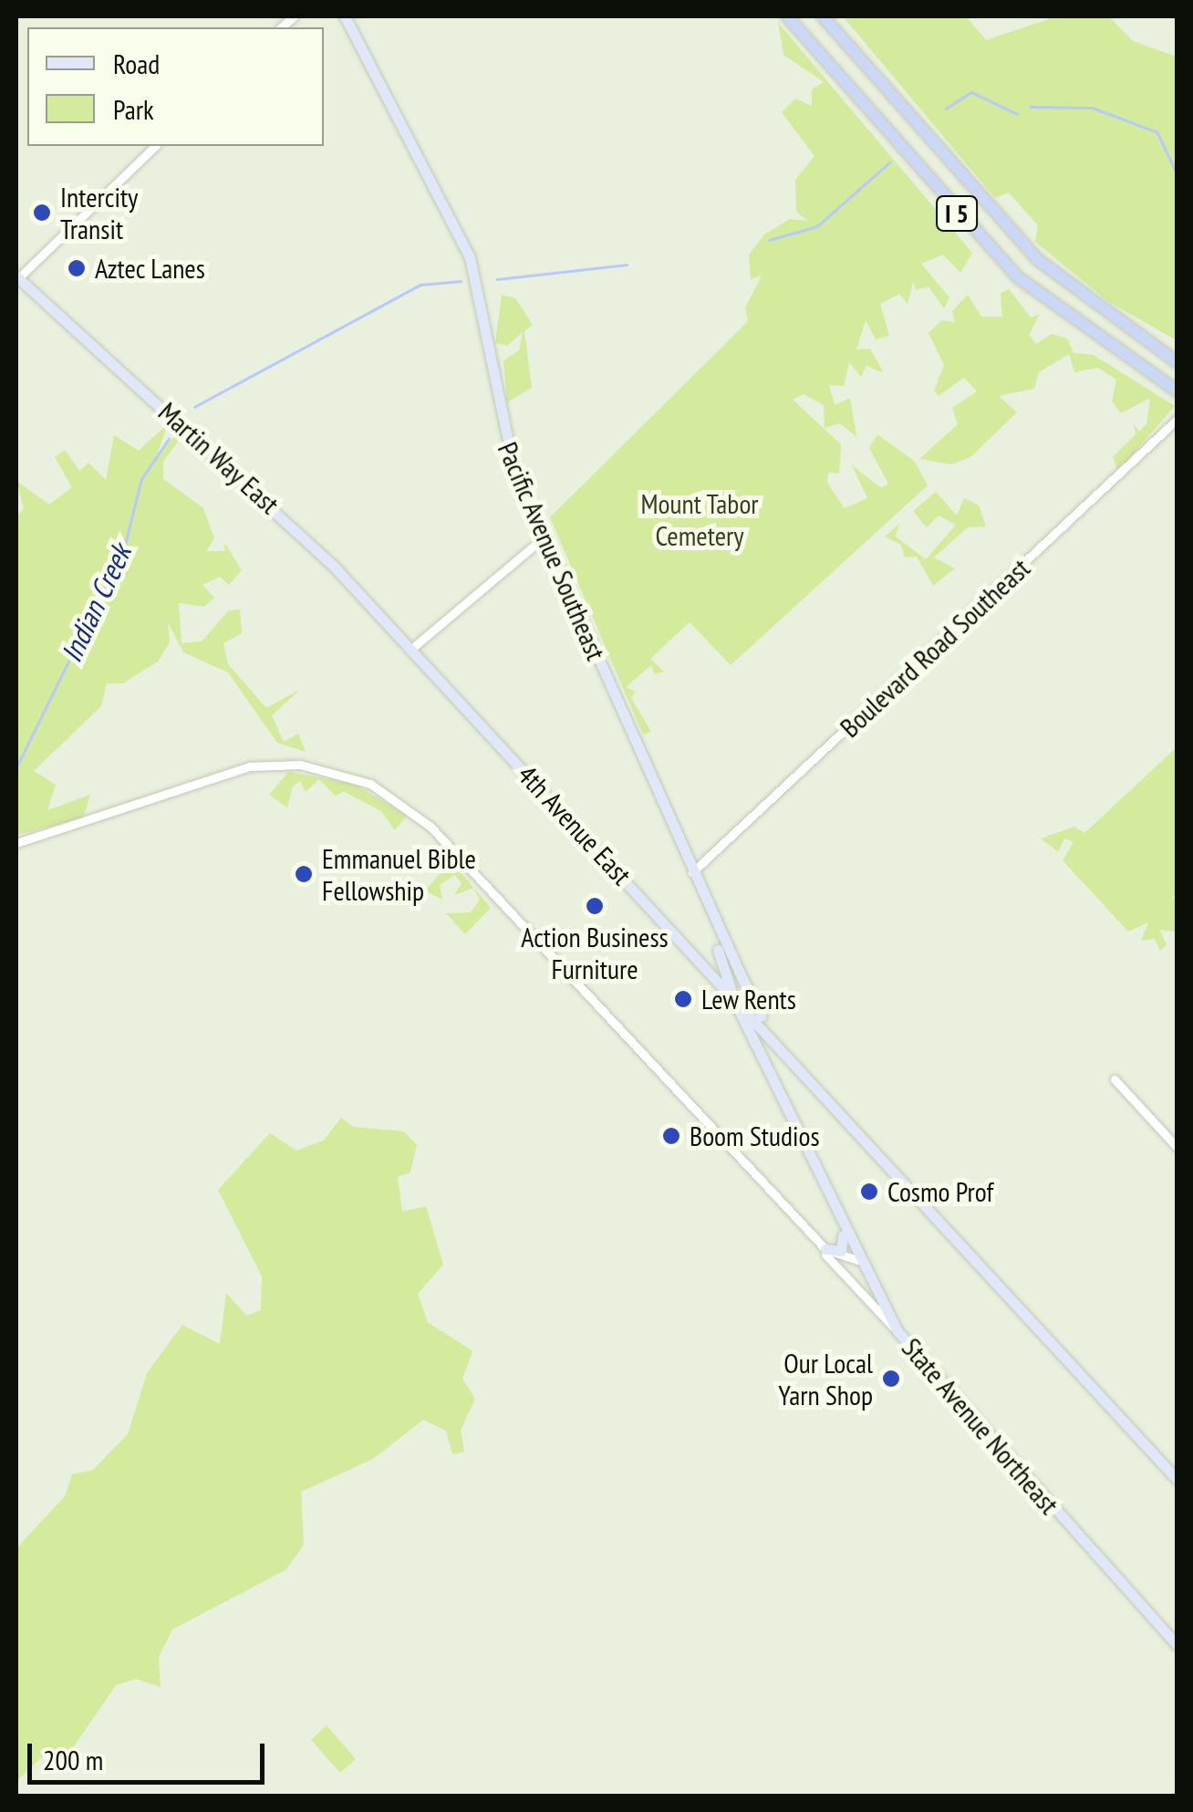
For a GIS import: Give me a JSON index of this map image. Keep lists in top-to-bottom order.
{
  "streets": {
    "highway": ["I 5"],
    "main road": [
      "Martin Way East",
      "Pacific Avenue Southeast",
      "4th Avenue East",
      "State Avenue Northeast"
    ],
    "street": ["Boulevard Road Southeast"]
  },
  "crossings": [
    ["Martin Way East", "4th Avenue East"],
    ["Pacific Avenue Southeast", "Boulevard Road Southeast"],
    ["Pacific Avenue Southeast", "4th Avenue East"],
    ["Pacific Avenue Southeast", "State Avenue Northeast"]
  ],
  "water": ["Indian Creek"],
  "parks": ["Mount Tabor Cemetery"],
  "places": [
    "Intercity Transit",
    "Aztec Lanes",
    "Emmanuel Bible Fellowship",
    "Action Business Furniture",
    "Lew Rents",
    "Boom Studios",
    "Cosmo Prof",
    "Our Local Yarn Shop"
  ],
  "legend": ["Road", "Park"],
  "scale_bar": "200 m"
}
